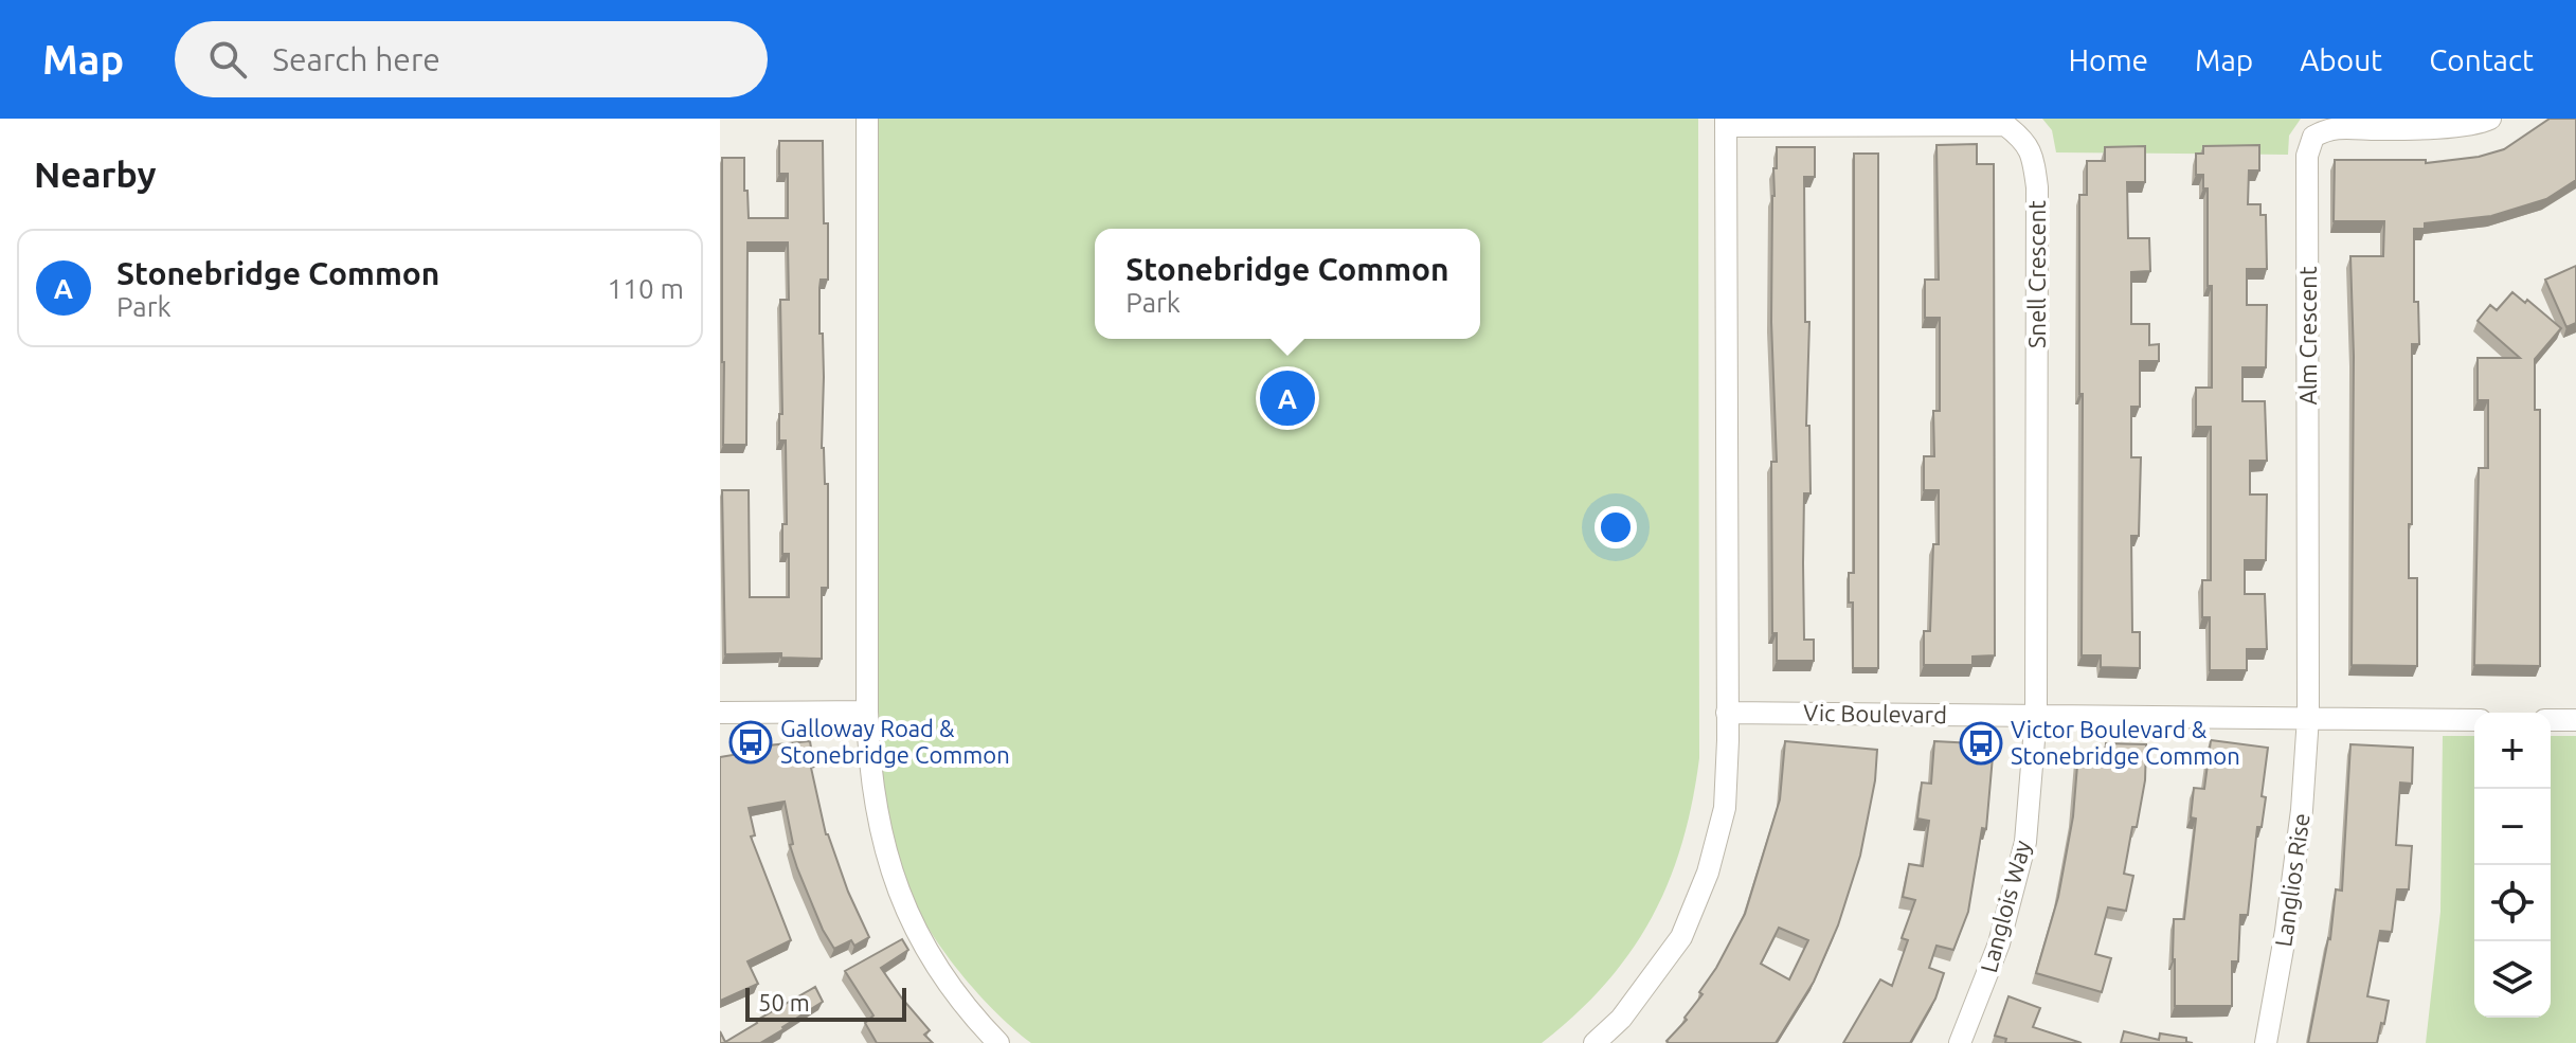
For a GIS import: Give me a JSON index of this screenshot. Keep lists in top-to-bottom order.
{
  "streets": {
    "street": [
      "Snell Crescent",
      "Alm Crescent",
      "Vic Boulevard",
      "Langlios Rise",
      "Langlois Way"
    ]
  },
  "crossings": [
    ["Snell Crescent", "Vic Boulevard"],
    ["Snell Crescent", "Langlois Way"],
    ["Alm Crescent", "Vic Boulevard"],
    ["Alm Crescent", "Langlios Rise"],
    ["Vic Boulevard", "Langlios Rise"],
    ["Vic Boulevard", "Langlois Way"]
  ],
  "places": {
    "bus stop": ["Galloway Road & Stonebridge Common", "Victor Boulevard & Stonebridge Common"]
  },
  "scale_bar": "50 m",
  "page": {
    "header": "Map",
    "search": "Search here",
    "nav": [
      "Home",
      "Map",
      "About",
      "Contact"
    ],
    "heading": "Nearby",
    "list": [
      {
        "mark": "A",
        "name": "Stonebridge Common",
        "note": "Park",
        "value": "110 m"
      }
    ],
    "popup": ["Stonebridge Common", "Park"],
    "pins": "A",
    "map_buttons": ["+", "−"],
    "scale": "50 m"
  }
}
